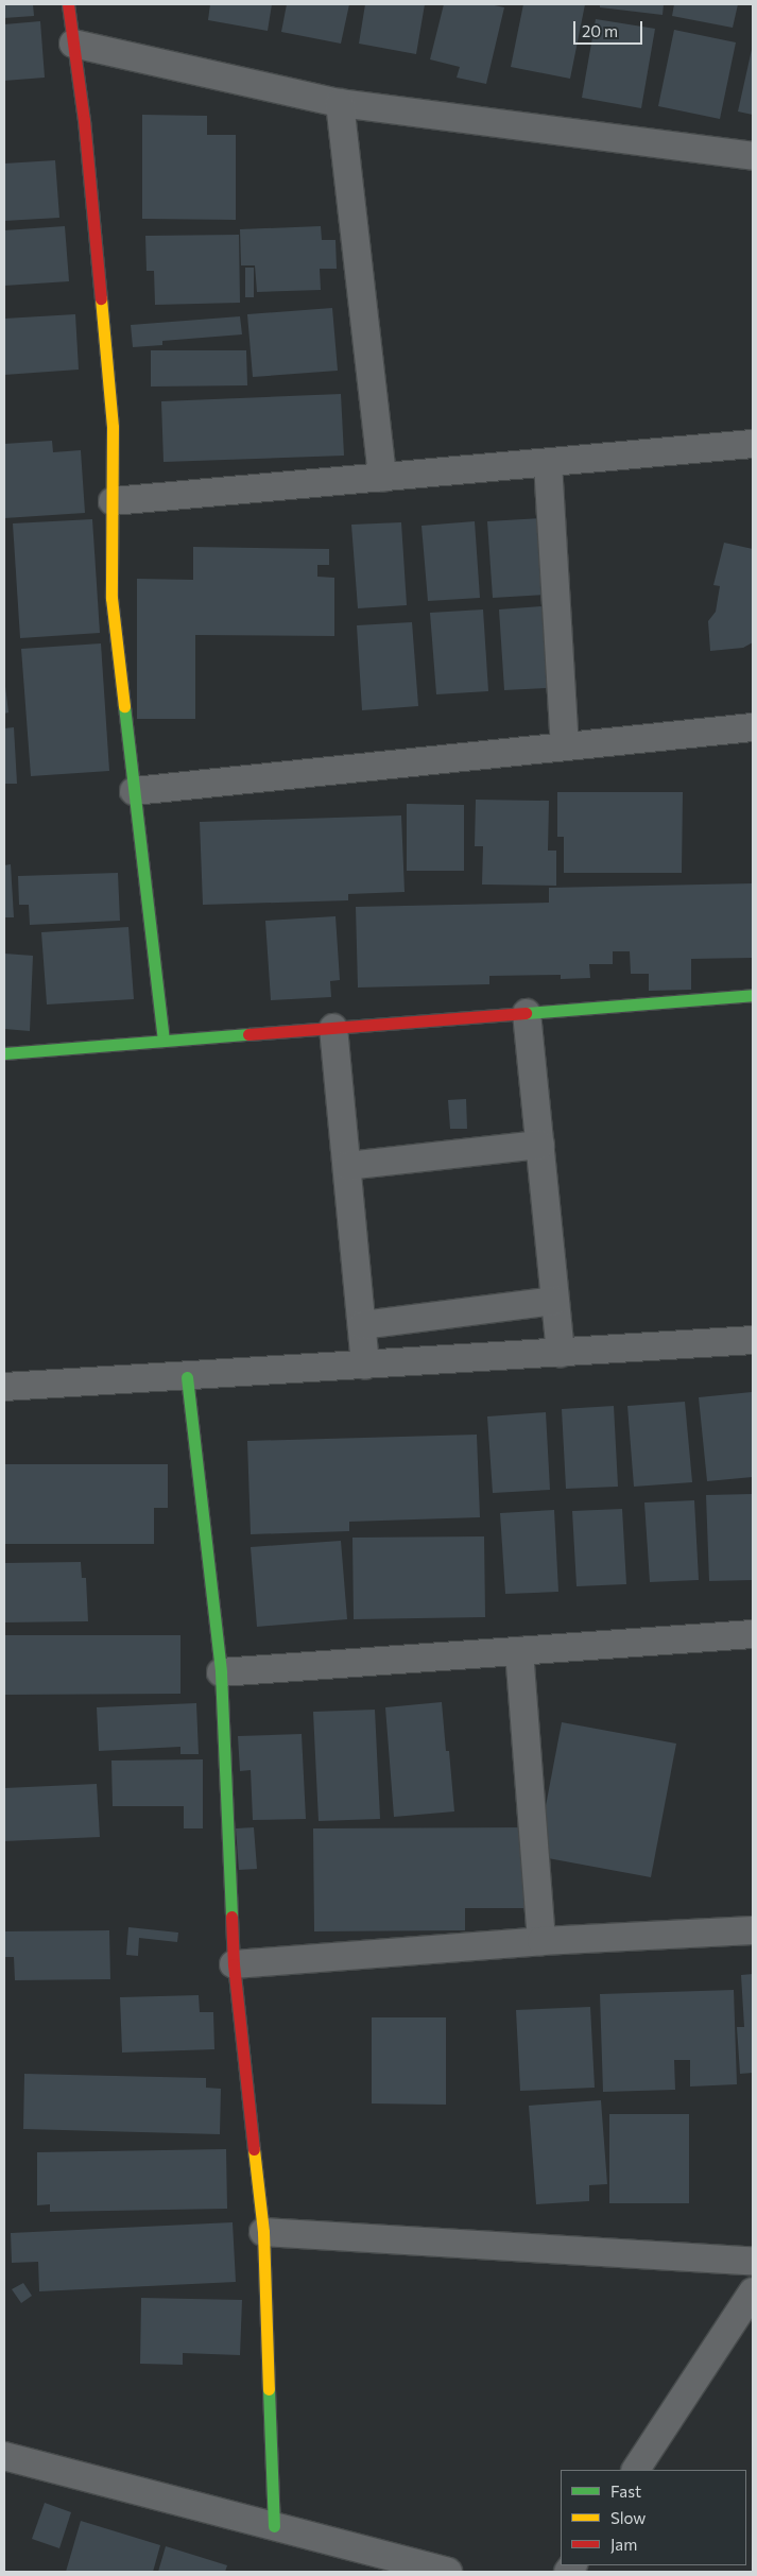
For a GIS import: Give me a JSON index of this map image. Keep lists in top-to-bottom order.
{
  "legend": ["Fast", "Slow", "Jam"],
  "scale_bar": "20 m"
}
